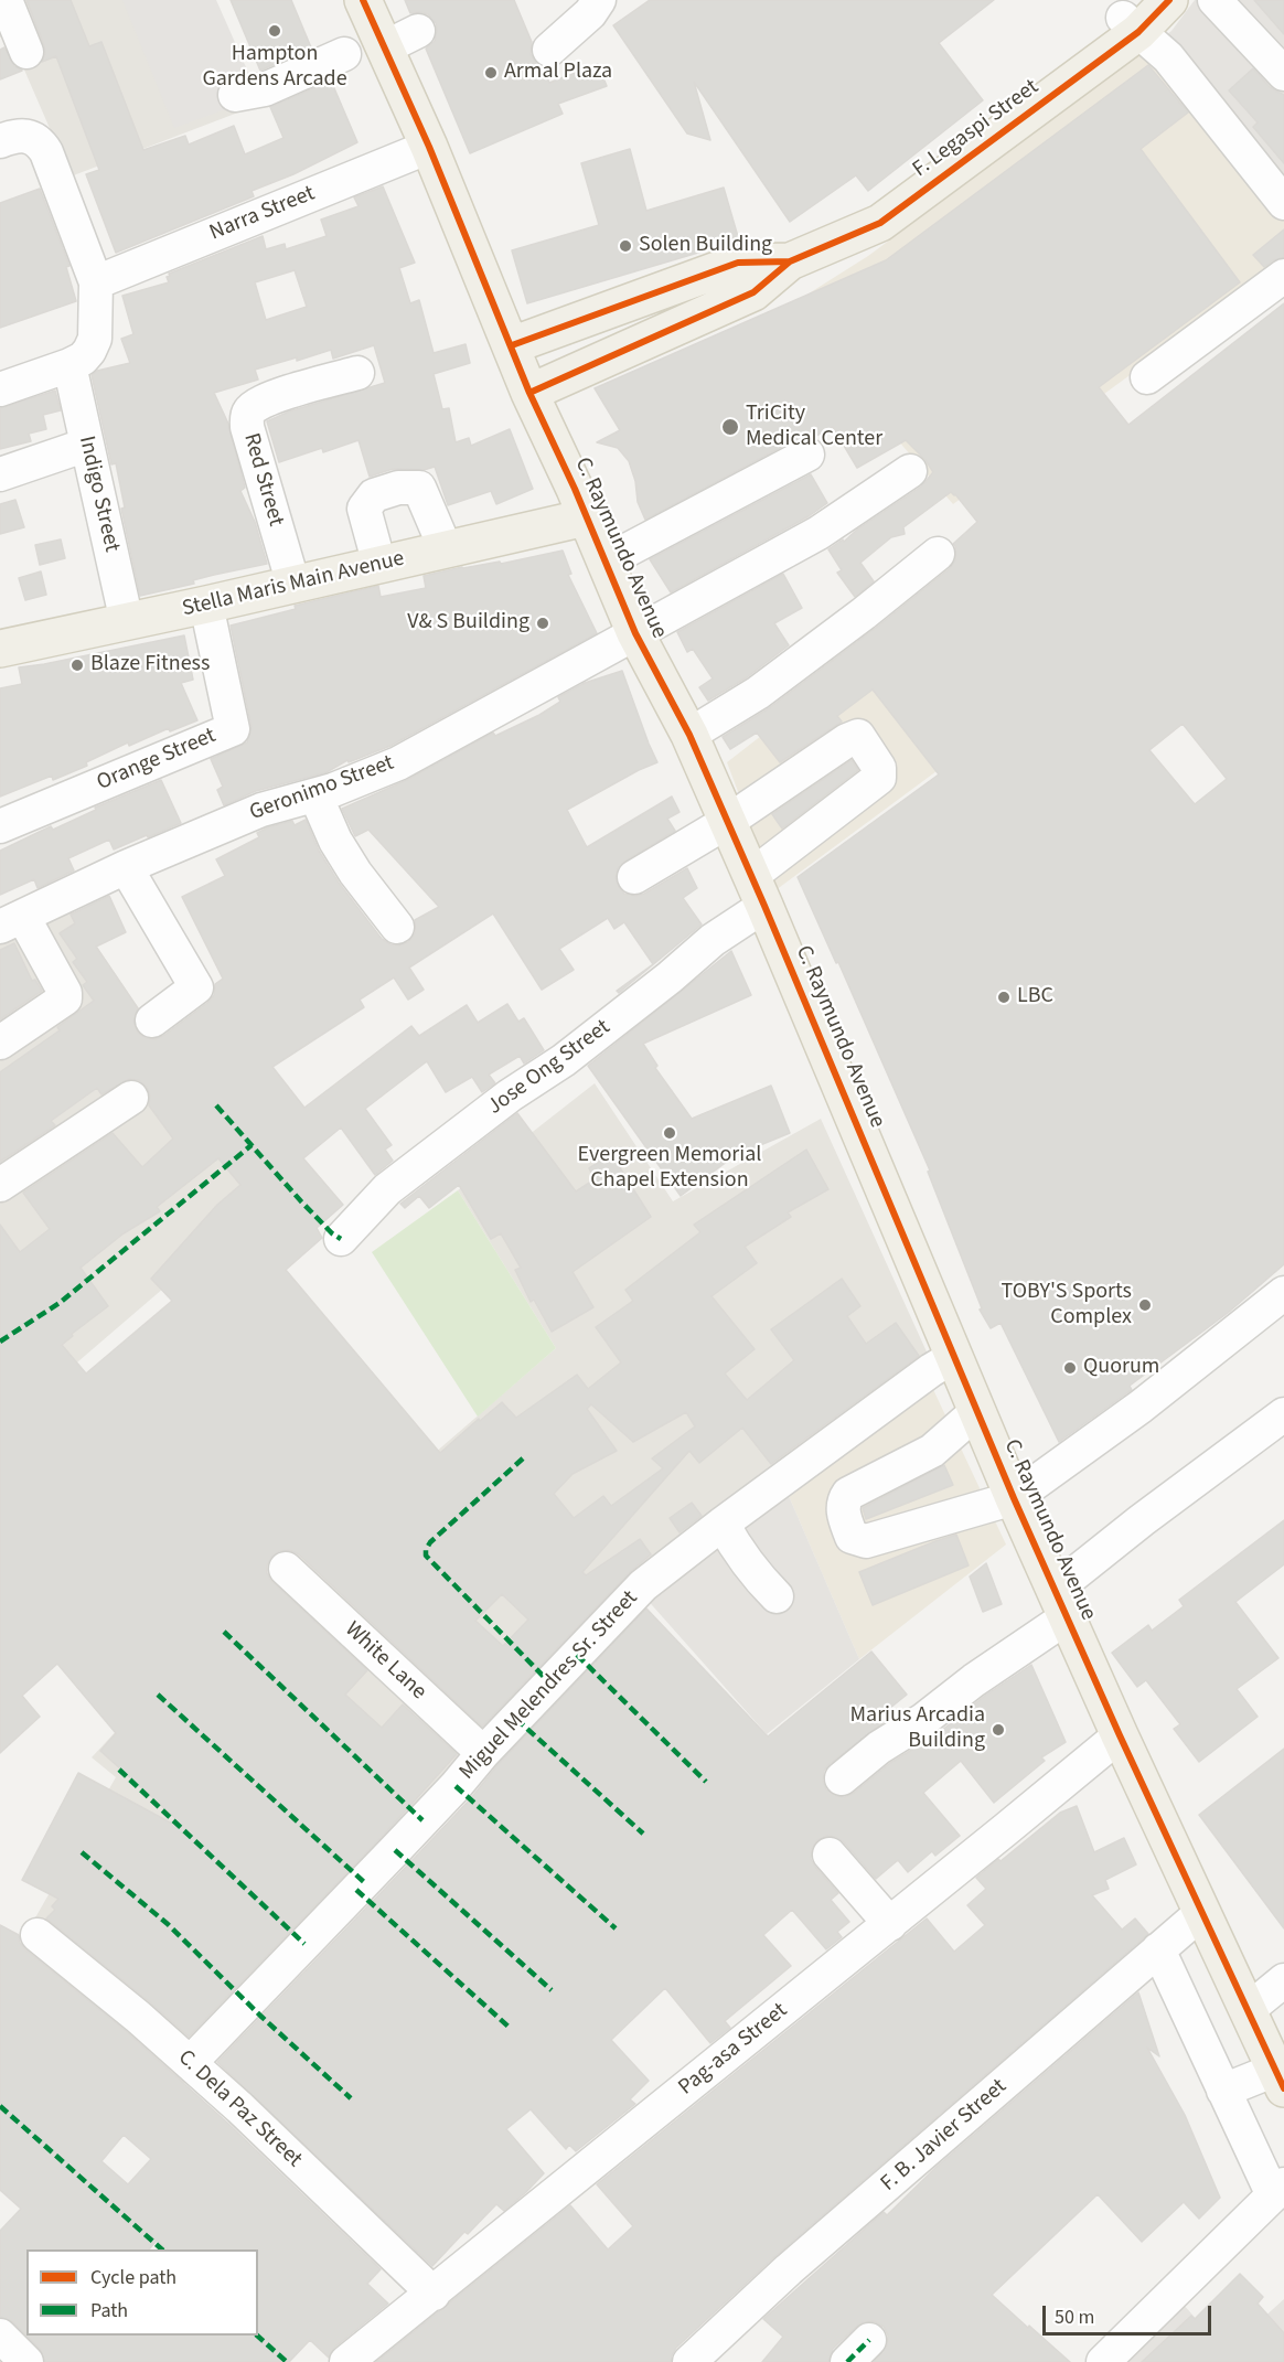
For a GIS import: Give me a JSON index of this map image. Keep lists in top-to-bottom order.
{
  "streets": {
    "main road": ["F. Legaspi Street", "C. Raymundo Avenue", "Stella Maris Main Avenue"],
    "street": [
      "Narra Street",
      "Red Street",
      "Indigo Street",
      "Orange Street",
      "Geronimo Street",
      "Jose Ong Street",
      "White Lane",
      "Miguel Melendres Sr. Street",
      "Pag-asa Street",
      "C. Dela Paz Street",
      "F. B. Javier Street"
    ]
  },
  "crossings": [
    ["F. Legaspi Street", "C. Raymundo Avenue"],
    ["Narra Street", "C. Raymundo Avenue"],
    ["Red Street", "Stella Maris Main Avenue"],
    ["Indigo Street", "Stella Maris Main Avenue"],
    ["C. Raymundo Avenue", "Stella Maris Main Avenue"],
    ["C. Raymundo Avenue", "Geronimo Street"],
    ["C. Raymundo Avenue", "Jose Ong Street"],
    ["C. Raymundo Avenue", "Miguel Melendres Sr. Street"],
    ["C. Raymundo Avenue", "Pag-asa Street"],
    ["C. Raymundo Avenue", "F. B. Javier Street"],
    ["Stella Maris Main Avenue", "Orange Street"],
    ["White Lane", "Miguel Melendres Sr. Street"],
    ["Miguel Melendres Sr. Street", "C. Dela Paz Street"],
    ["Pag-asa Street", "C. Dela Paz Street"]
  ],
  "places": [
    "Hampton Gardens Arcade",
    "Armal Plaza",
    "Solen Building",
    "TriCity Medical Center",
    "V& S Building",
    "Blaze Fitness",
    "LBC",
    "Evergreen Memorial Chapel Extension",
    "TOBY'S Sports Complex",
    "Quorum",
    "Marius Arcadia Building"
  ],
  "legend": ["Cycle path", "Path"],
  "scale_bar": "50 m"
}
